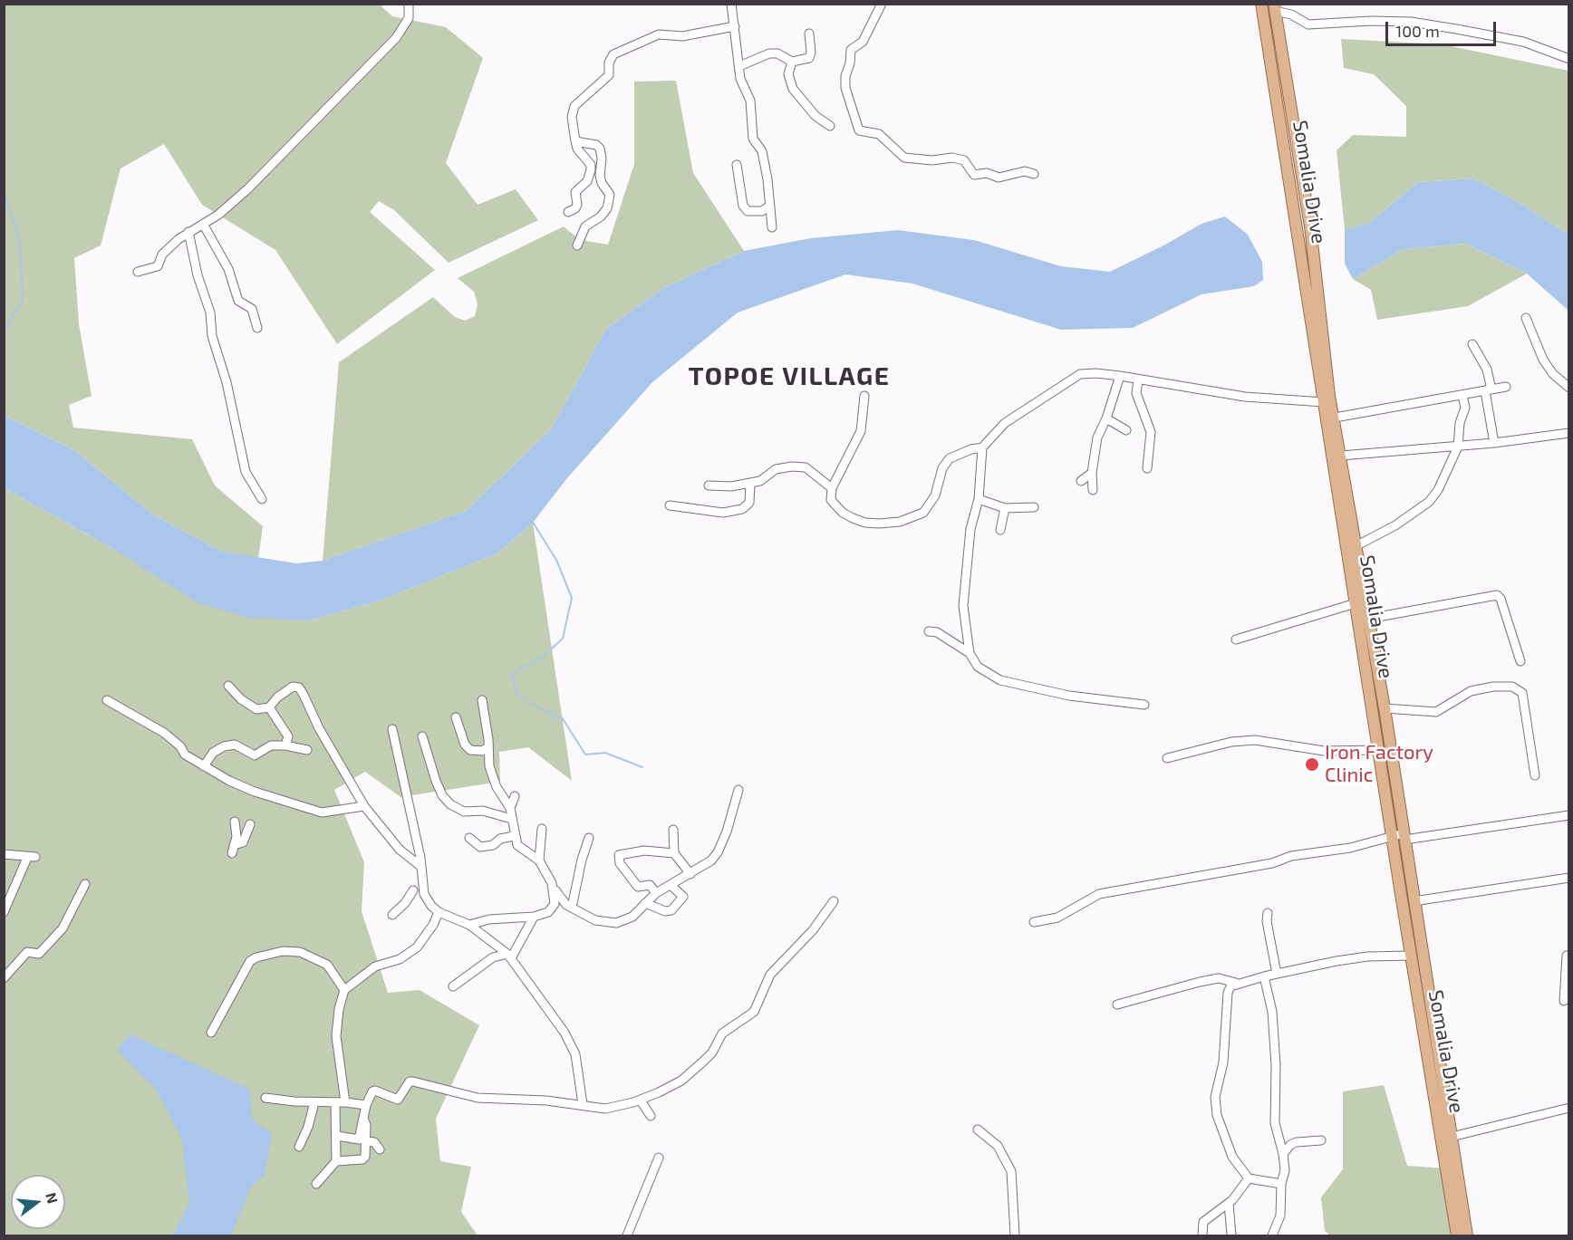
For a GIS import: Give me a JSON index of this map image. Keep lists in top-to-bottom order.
{
  "streets": {
    "main road": ["Somalia Drive"]
  },
  "districts": ["TOPOE VILLAGE"],
  "places": ["Iron Factory Clinic"],
  "scale_bar": "100 m",
  "north": "right"
}
